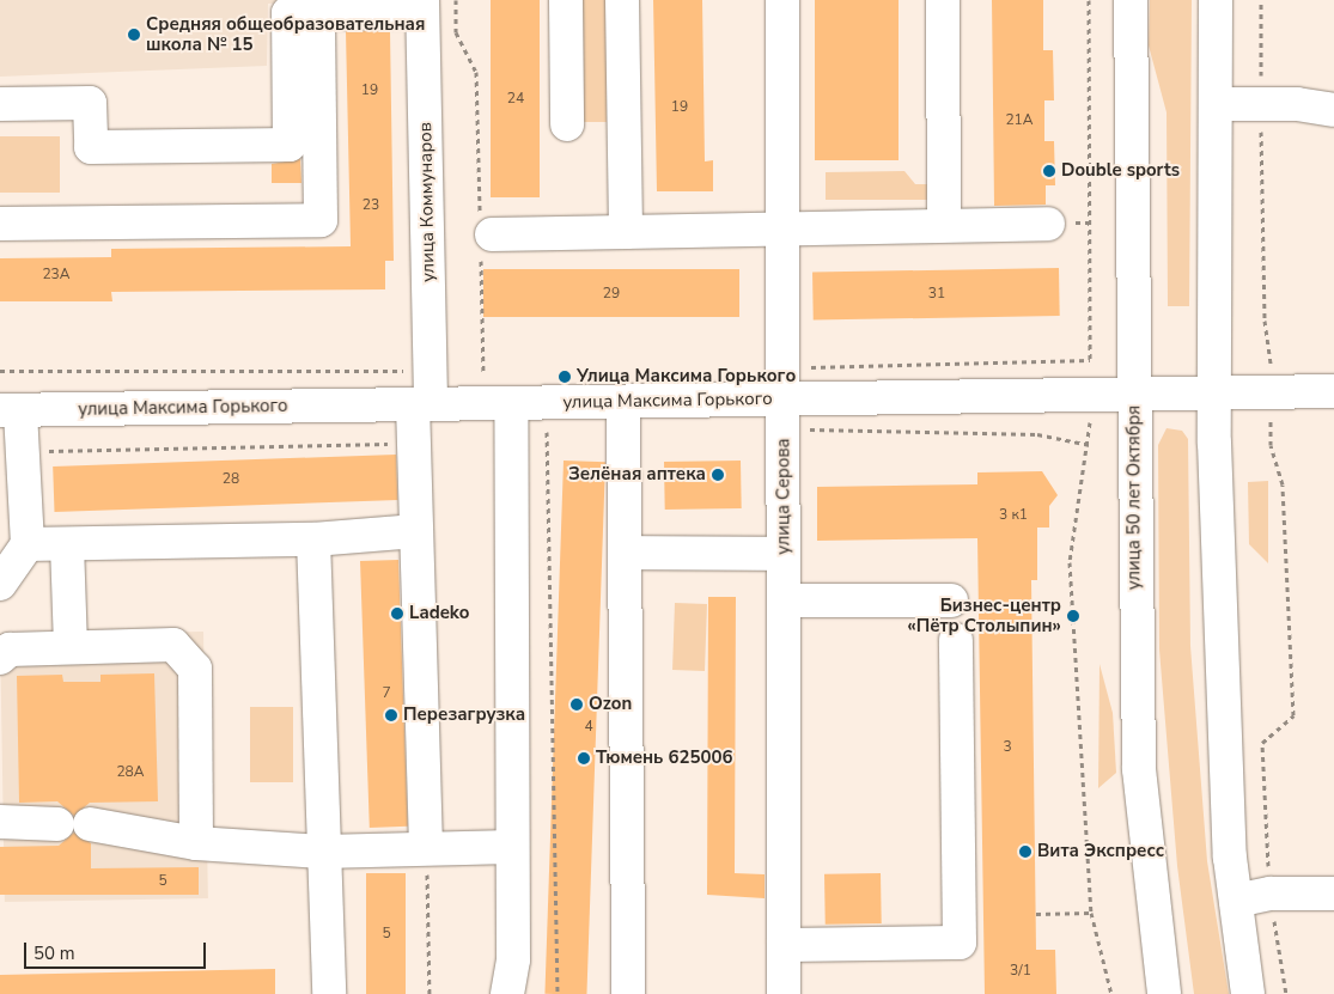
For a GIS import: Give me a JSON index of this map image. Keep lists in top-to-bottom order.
{
  "streets": {
    "street": [
      "улица Коммунаров",
      "улица Максима Горького",
      "улица Серова",
      "улица 50 лет Октября"
    ]
  },
  "crossings": [
    ["улица Коммунаров", "улица Максима Горького"],
    ["улица Максима Горького", "улица Серова"],
    ["улица Максима Горького", "улица 50 лет Октября"]
  ],
  "places": [
    "Средняя общеобразовательная школа № 15",
    "Double sports",
    "Улица Максима Горького",
    "Зелёная аптека",
    "Ladeko",
    "Бизнес-центр «Пётр Столыпин»",
    "Ozon",
    "Перезагрузка",
    "Тюмень 625006",
    "Вита Экспресс"
  ],
  "house_numbers": [
    "19",
    "24",
    "19",
    "21А",
    "23",
    "23А",
    "29",
    "31",
    "28",
    "3 к1",
    "7",
    "4",
    "3",
    "28А",
    "5",
    "5",
    "3/1"
  ],
  "scale_bar": "50 m"
}
